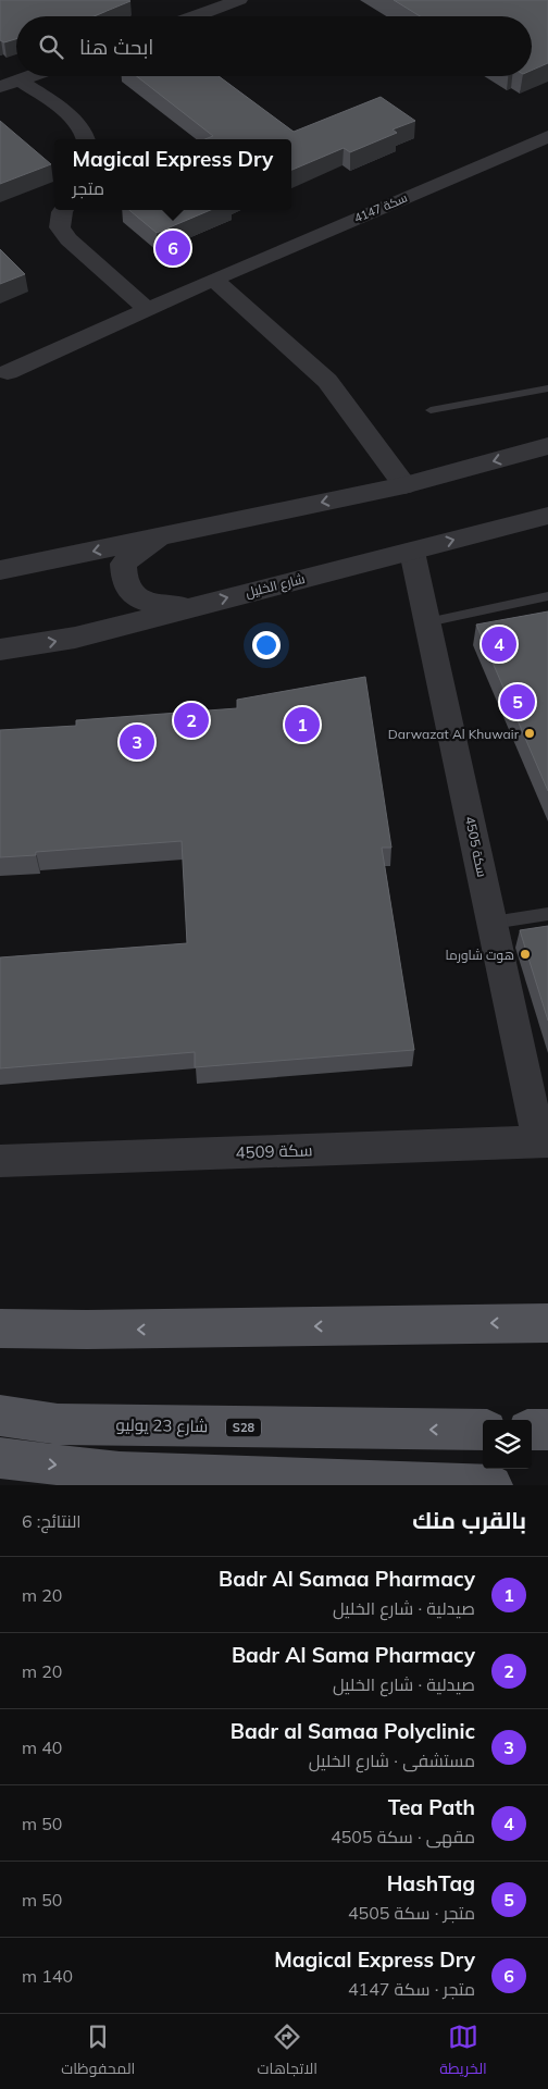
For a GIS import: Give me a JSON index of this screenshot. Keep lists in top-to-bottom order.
{
  "streets": {
    "main road": ["شارع 23 يوليو", "S28"],
    "street": [
      "سكة 4147",
      "شارع الخليل",
      "سكة 4505",
      "سكة 4509"
    ]
  },
  "crossings": [
    ["شارع الخليل", "سكة 4505"],
    ["سكة 4505", "سكة 4509"]
  ],
  "places": ["Darwazat Al Khuwair", "هوت شاورما"],
  "page": {
    "search": "ابحث هنا",
    "popup": ["Magical Express Dry", "متجر"],
    "pins": [
      "6",
      "4",
      "5",
      "2",
      "1",
      "3"
    ],
    "heading": ["بالقرب منك", "النتائج: 6"],
    "list": [
      {
        "mark": "1",
        "name": "Badr Al Samaa Pharmacy",
        "note": "صيدلية · شارع الخليل",
        "value": "20 m"
      },
      {
        "mark": "2",
        "name": "Badr Al Sama Pharmacy",
        "note": "صيدلية · شارع الخليل",
        "value": "20 m"
      },
      {
        "mark": "3",
        "name": "Badr al Samaa Polyclinic",
        "note": "مستشفى · شارع الخليل",
        "value": "40 m"
      },
      {
        "mark": "4",
        "name": "Tea Path",
        "note": "مقهى · سكة 4505",
        "value": "50 m"
      },
      {
        "mark": "5",
        "name": "HashTag",
        "note": "متجر · سكة 4505",
        "value": "50 m"
      },
      {
        "mark": "6",
        "name": "Magical Express Dry",
        "note": "متجر · سكة 4147",
        "value": "140 m"
      }
    ],
    "nav": ["الخريطة", "الاتجاهات", "المحفوظات"]
  }
}
